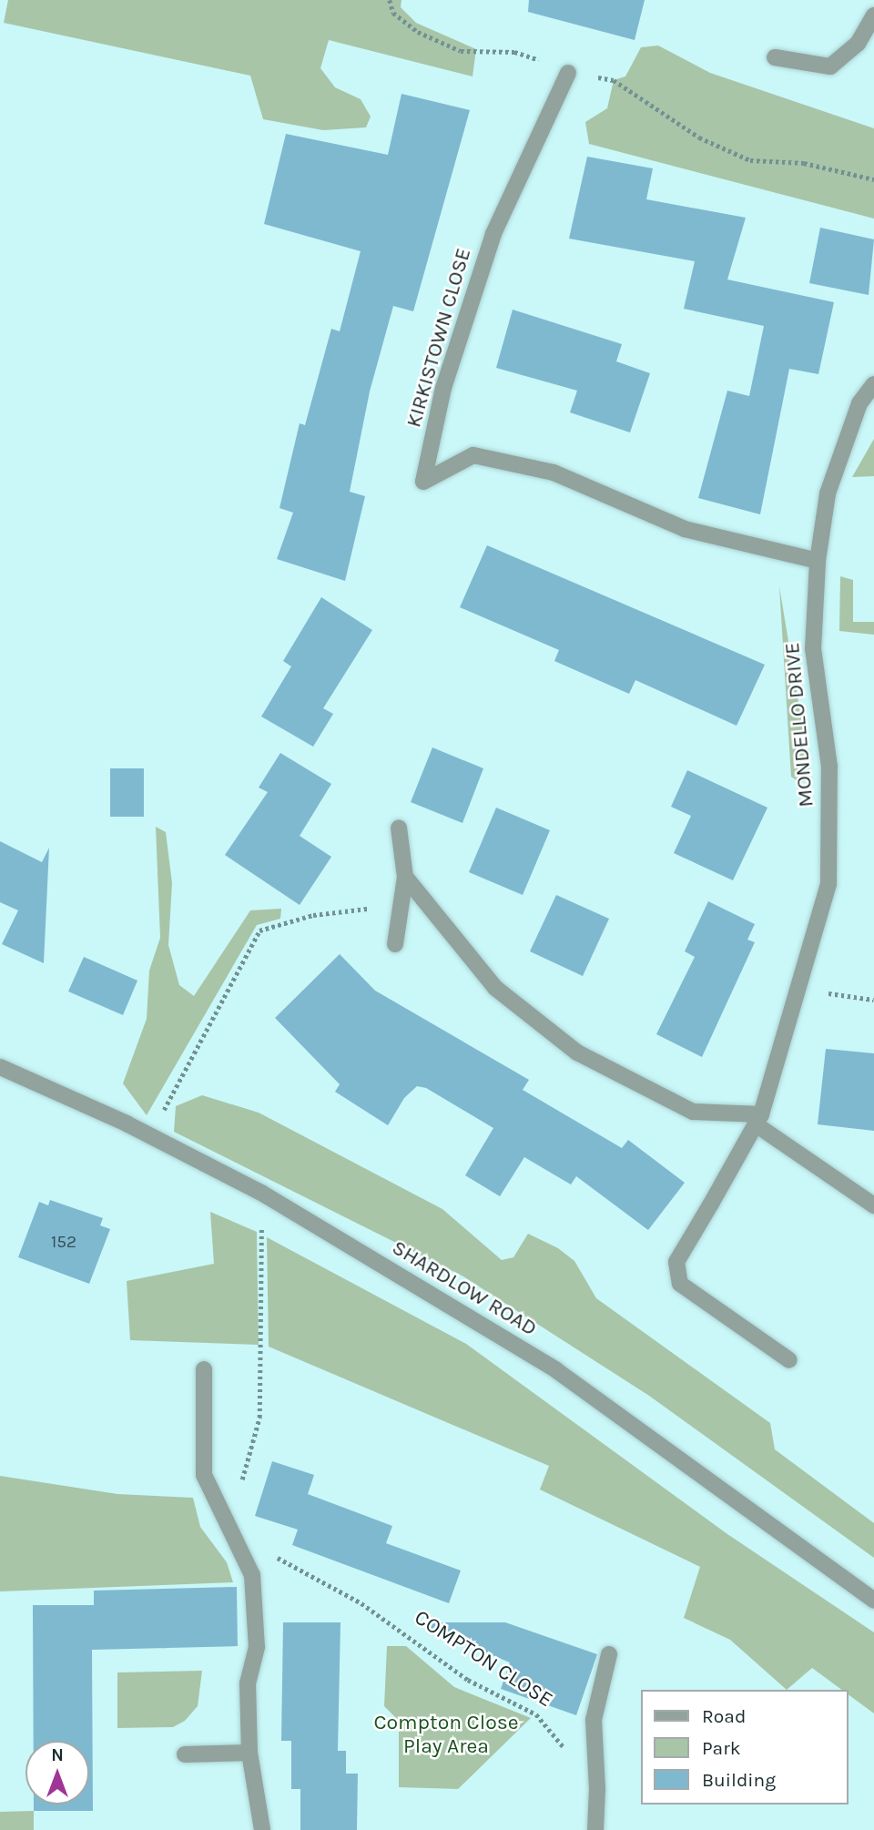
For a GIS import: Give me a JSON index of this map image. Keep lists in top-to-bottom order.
{
  "streets": {
    "street": ["KIRKISTOWN CLOSE", "MONDELLO DRIVE", "SHARDLOW ROAD"],
    "path": ["COMPTON CLOSE"]
  },
  "crossings": [
    ["KIRKISTOWN CLOSE", "MONDELLO DRIVE"]
  ],
  "parks": ["Compton Close Play Area"],
  "house_numbers": ["152"],
  "legend": ["Road", "Park", "Building"],
  "north": "top"
}
